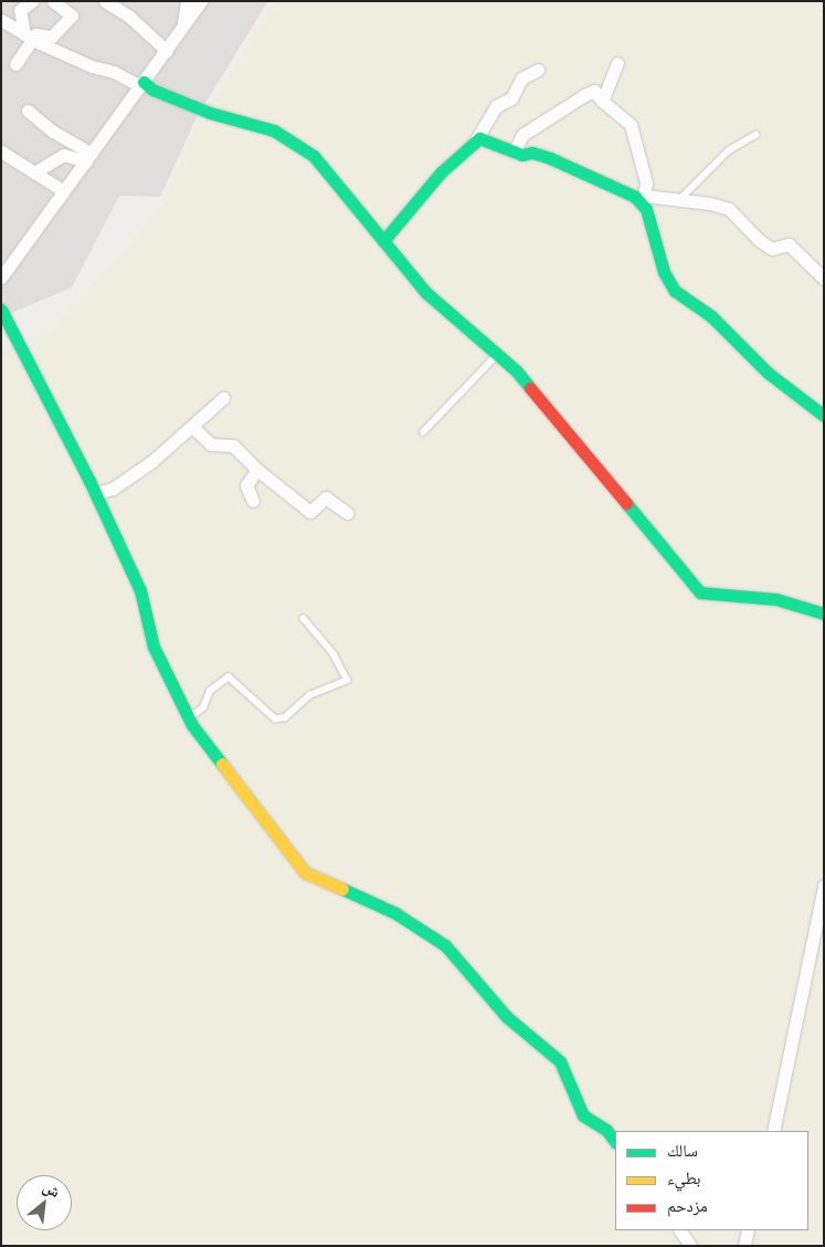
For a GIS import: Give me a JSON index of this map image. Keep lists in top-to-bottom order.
{
  "legend": ["سالك", "بطيء", "مزدحم"],
  "north": "top right"
}
